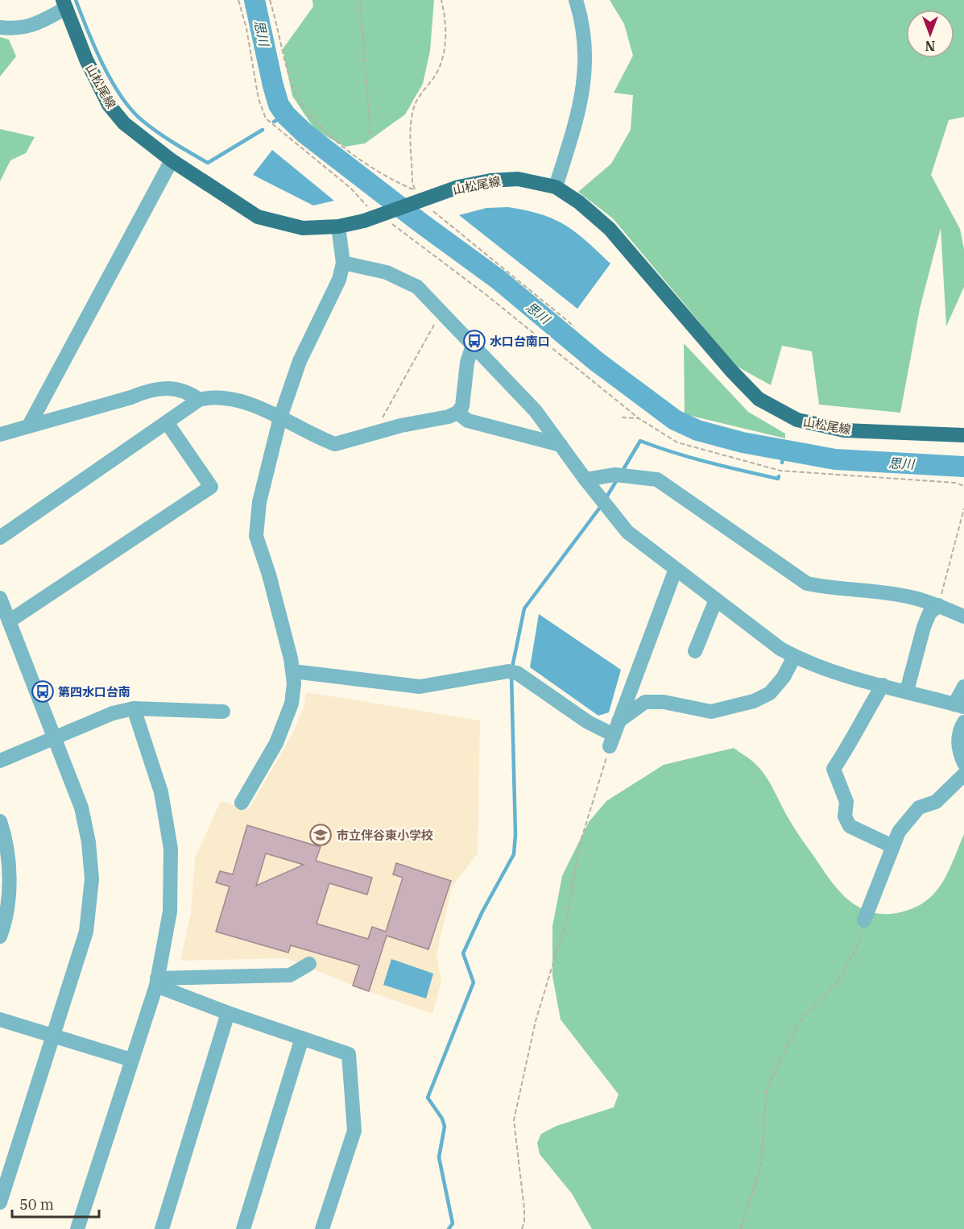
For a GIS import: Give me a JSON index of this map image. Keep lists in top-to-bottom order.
{
  "streets": {
    "main road": ["山松尾線"]
  },
  "water": ["思川"],
  "places": {
    "bus stop": ["水口台南口", "第四水口台南"],
    "school or university": ["市立伴谷東小学校"]
  },
  "scale_bar": "50 m",
  "north": "bottom"
}
